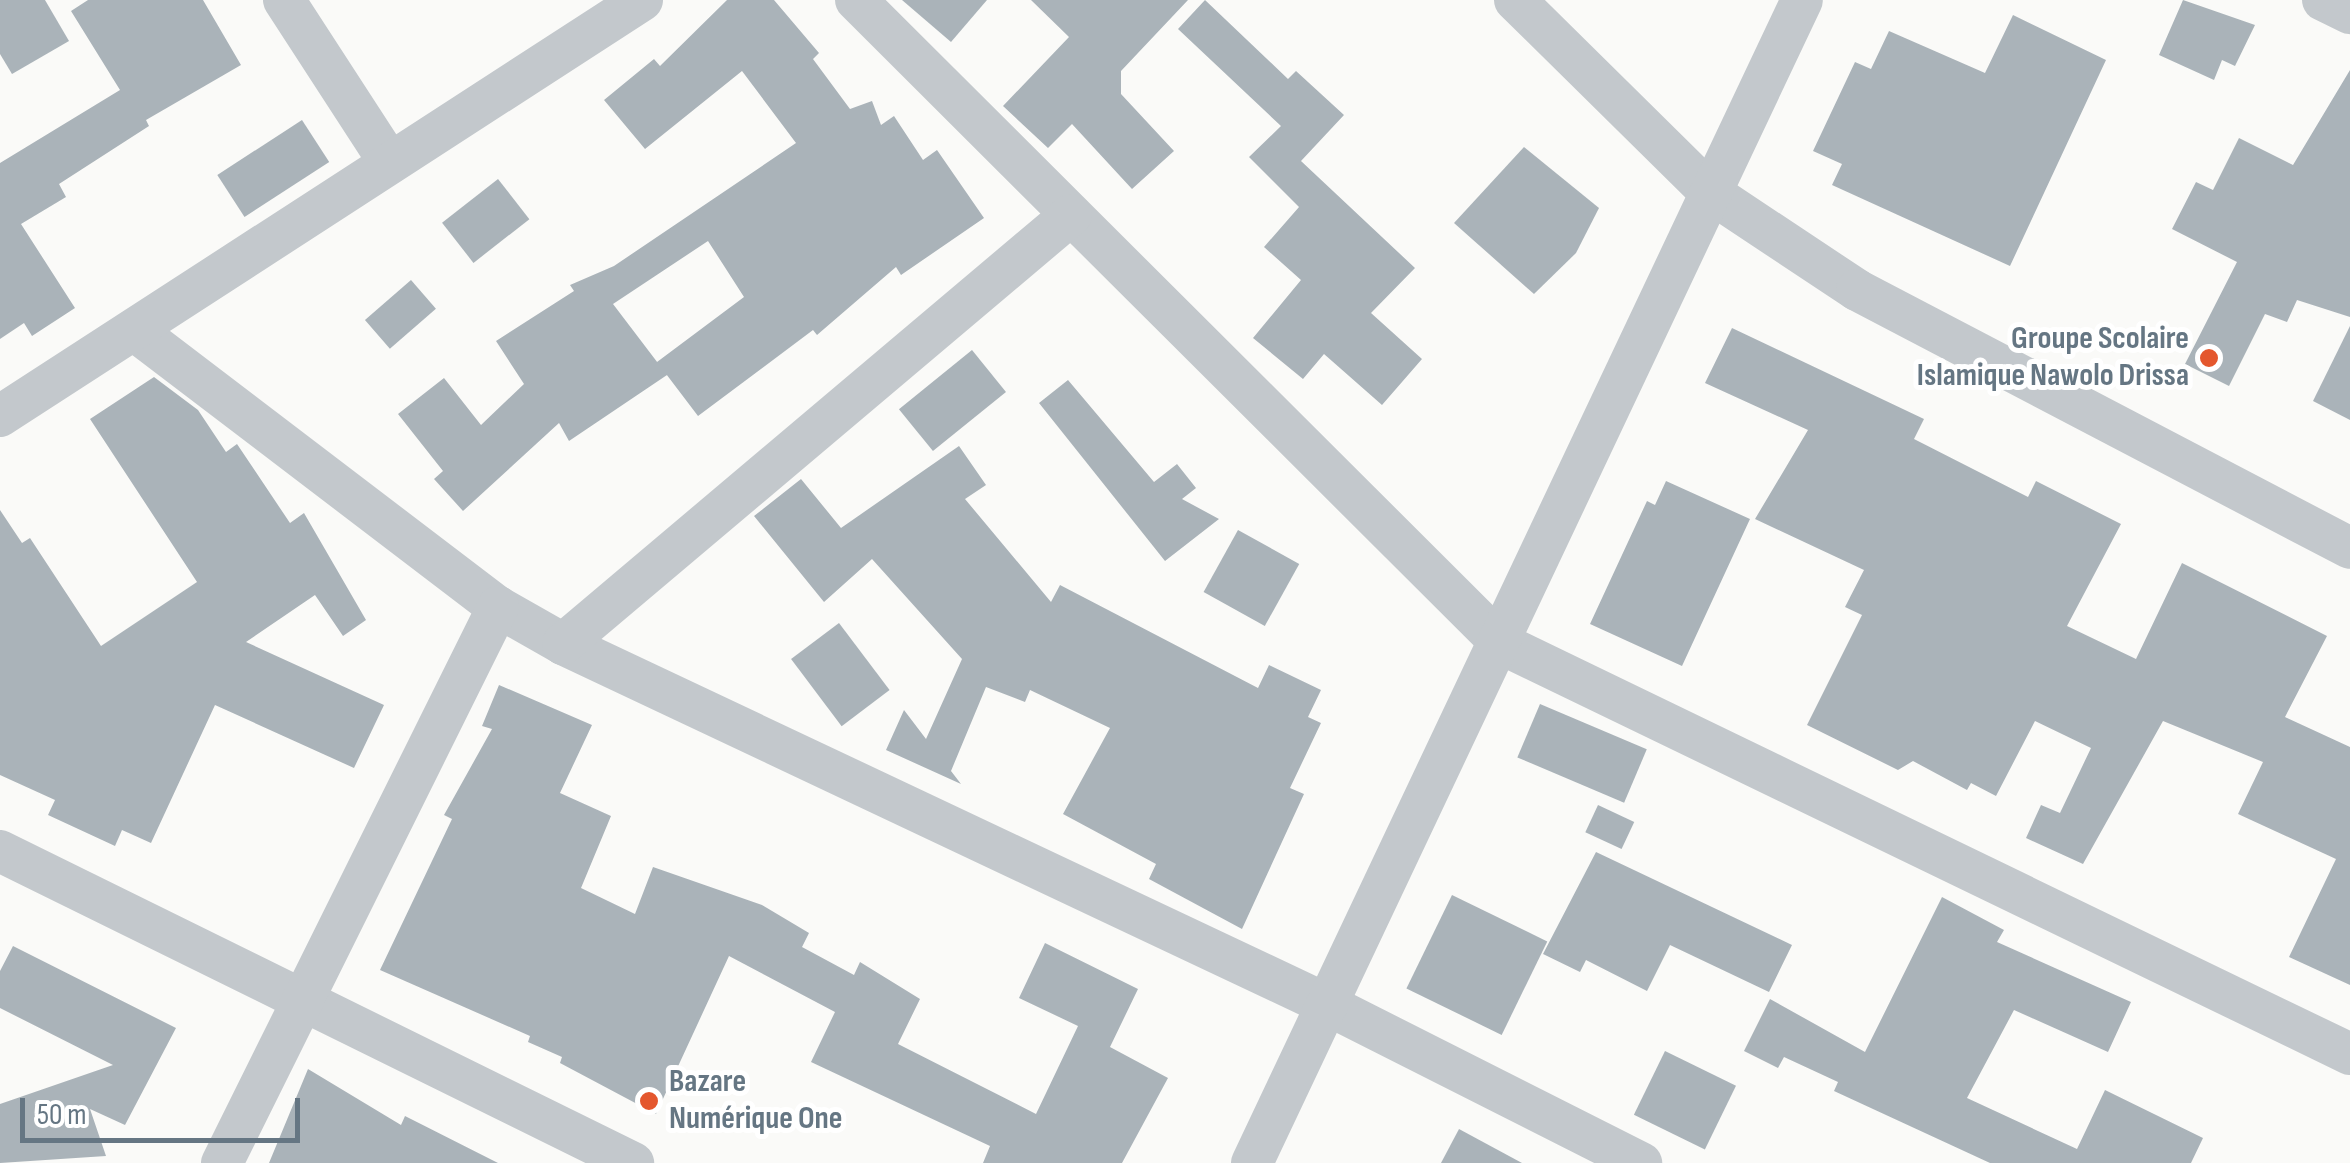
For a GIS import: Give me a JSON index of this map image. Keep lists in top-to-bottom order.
{
  "places": ["Groupe Scolaire Islamique Nawolo Drissa", "Bazare Numérique One"],
  "scale_bar": "50 m"
}
